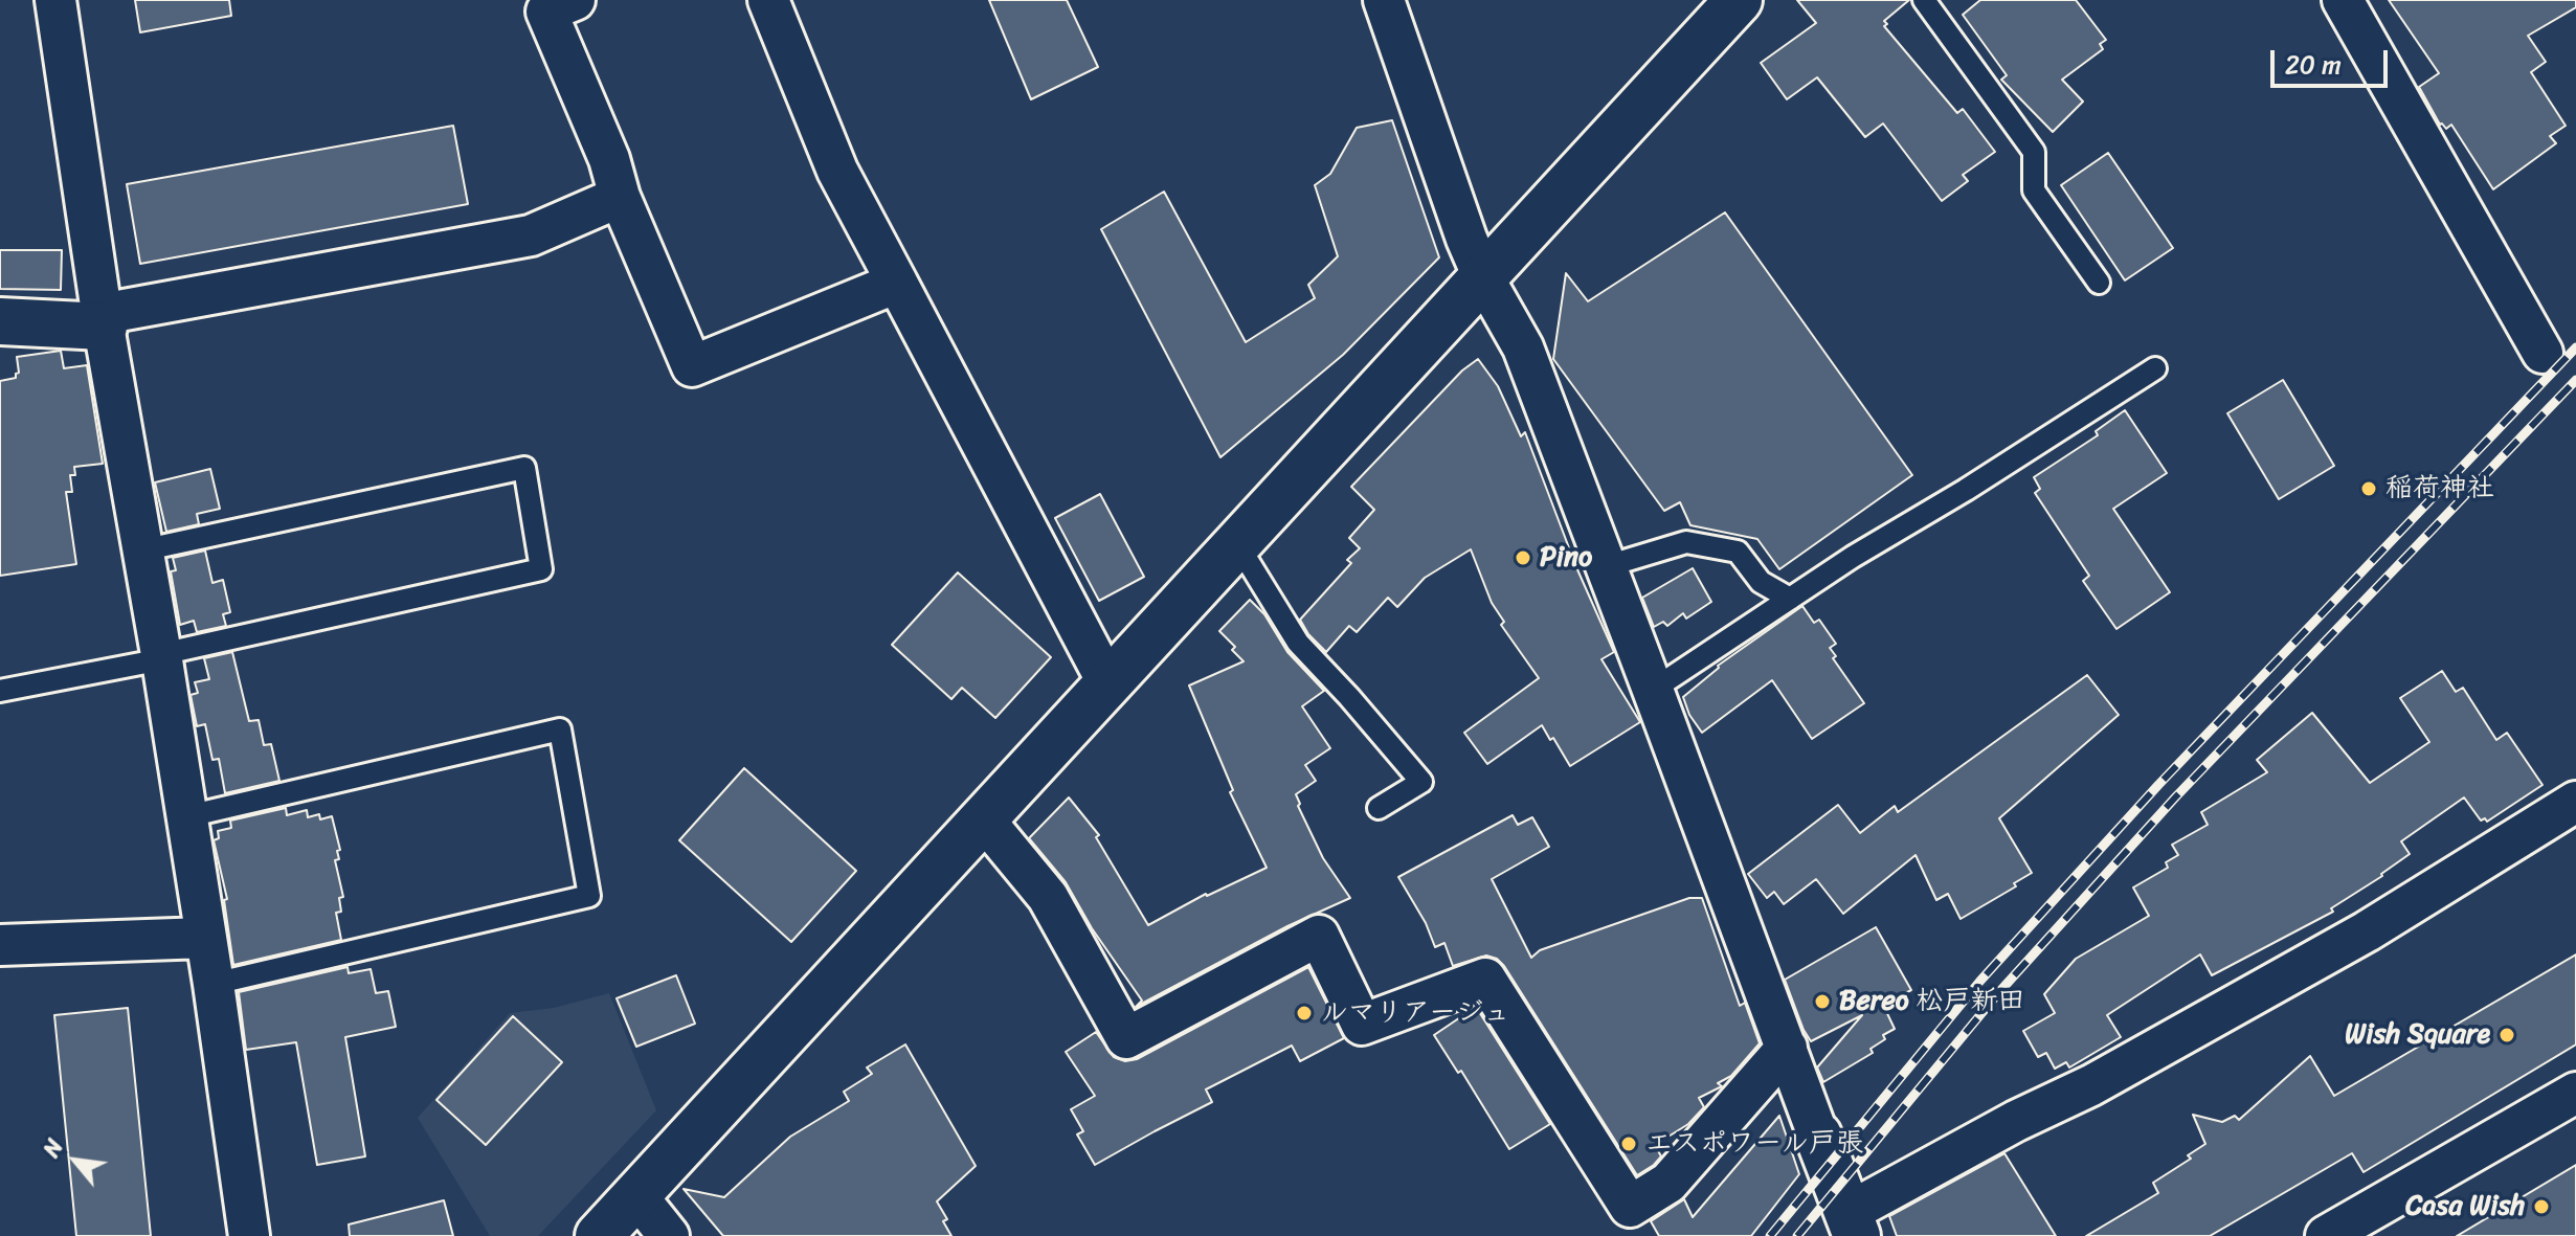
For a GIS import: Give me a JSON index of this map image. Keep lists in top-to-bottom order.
{
  "places": [
    "稲荷神社",
    "Pino",
    "Bereo 松戸新田",
    "ルマリアージュ",
    "Wish Square",
    "エスポワール戸張",
    "Casa Wish"
  ],
  "scale_bar": "20 m",
  "north": "top left"
}
